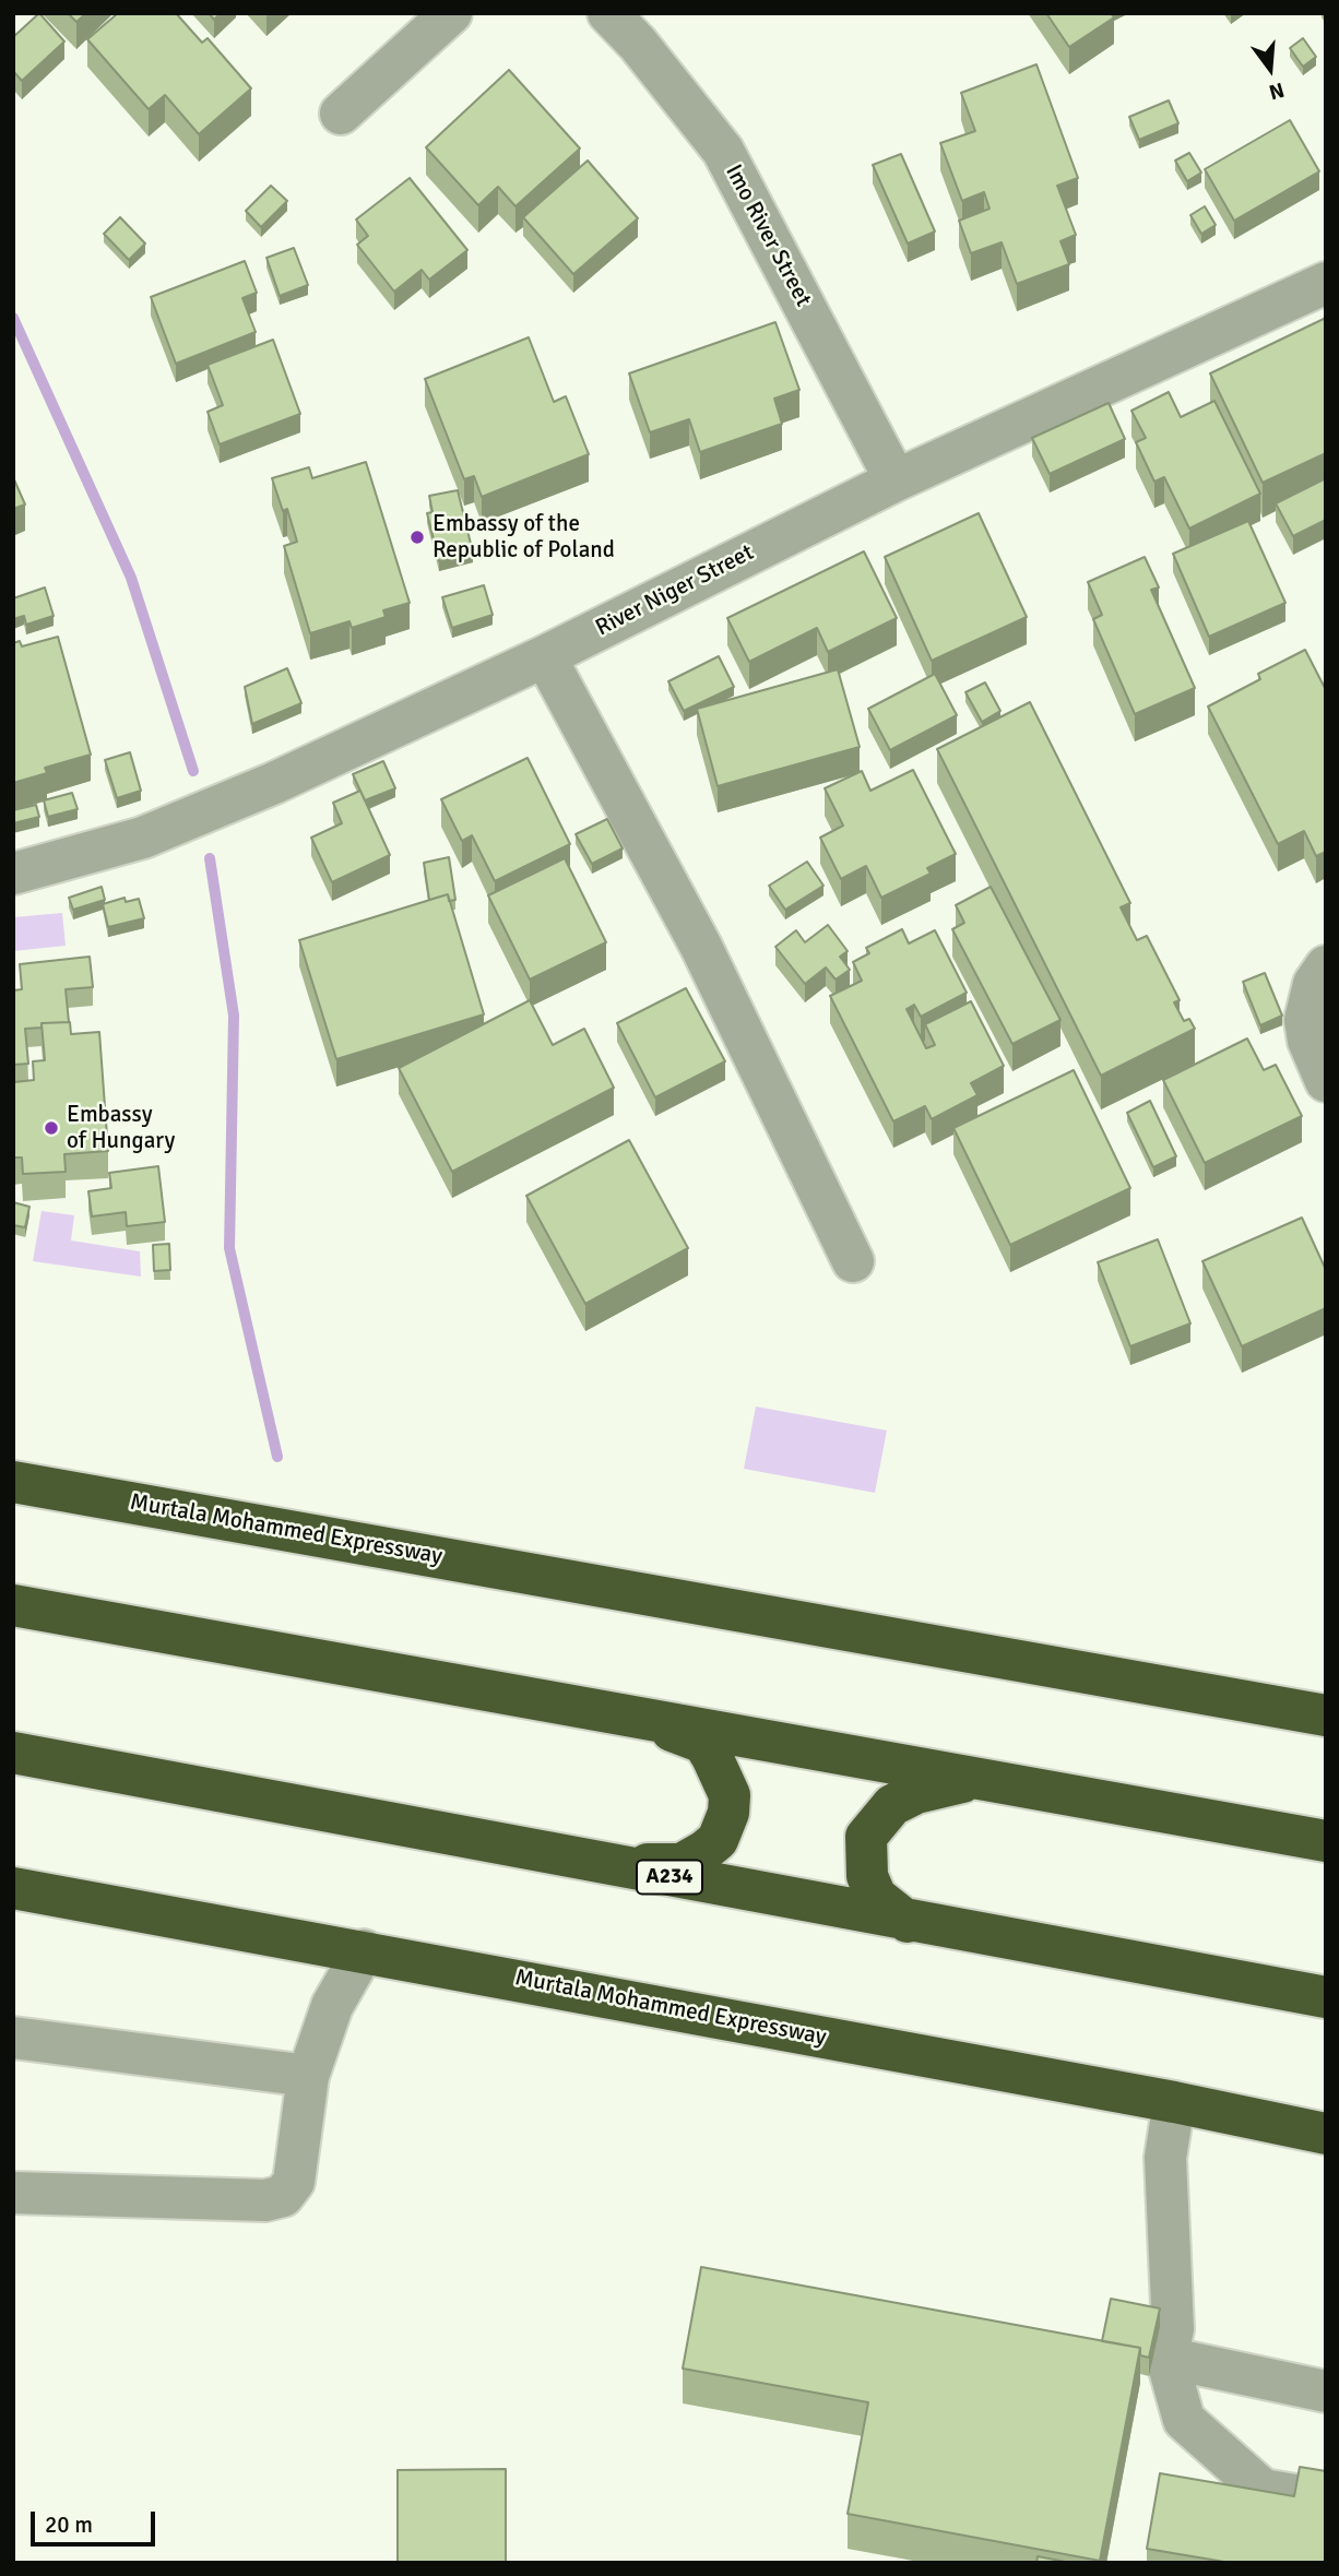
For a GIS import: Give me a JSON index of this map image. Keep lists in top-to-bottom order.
{
  "streets": {
    "highway": ["Murtala Mohammed Expressway", "A234"],
    "street": ["Imo River Street", "River Niger Street"]
  },
  "crossings": [
    ["Imo River Street", "River Niger Street"]
  ],
  "places": ["Embassy of the Republic of Poland", "Embassy of Hungary"],
  "scale_bar": "20 m",
  "north": "bottom"
}
